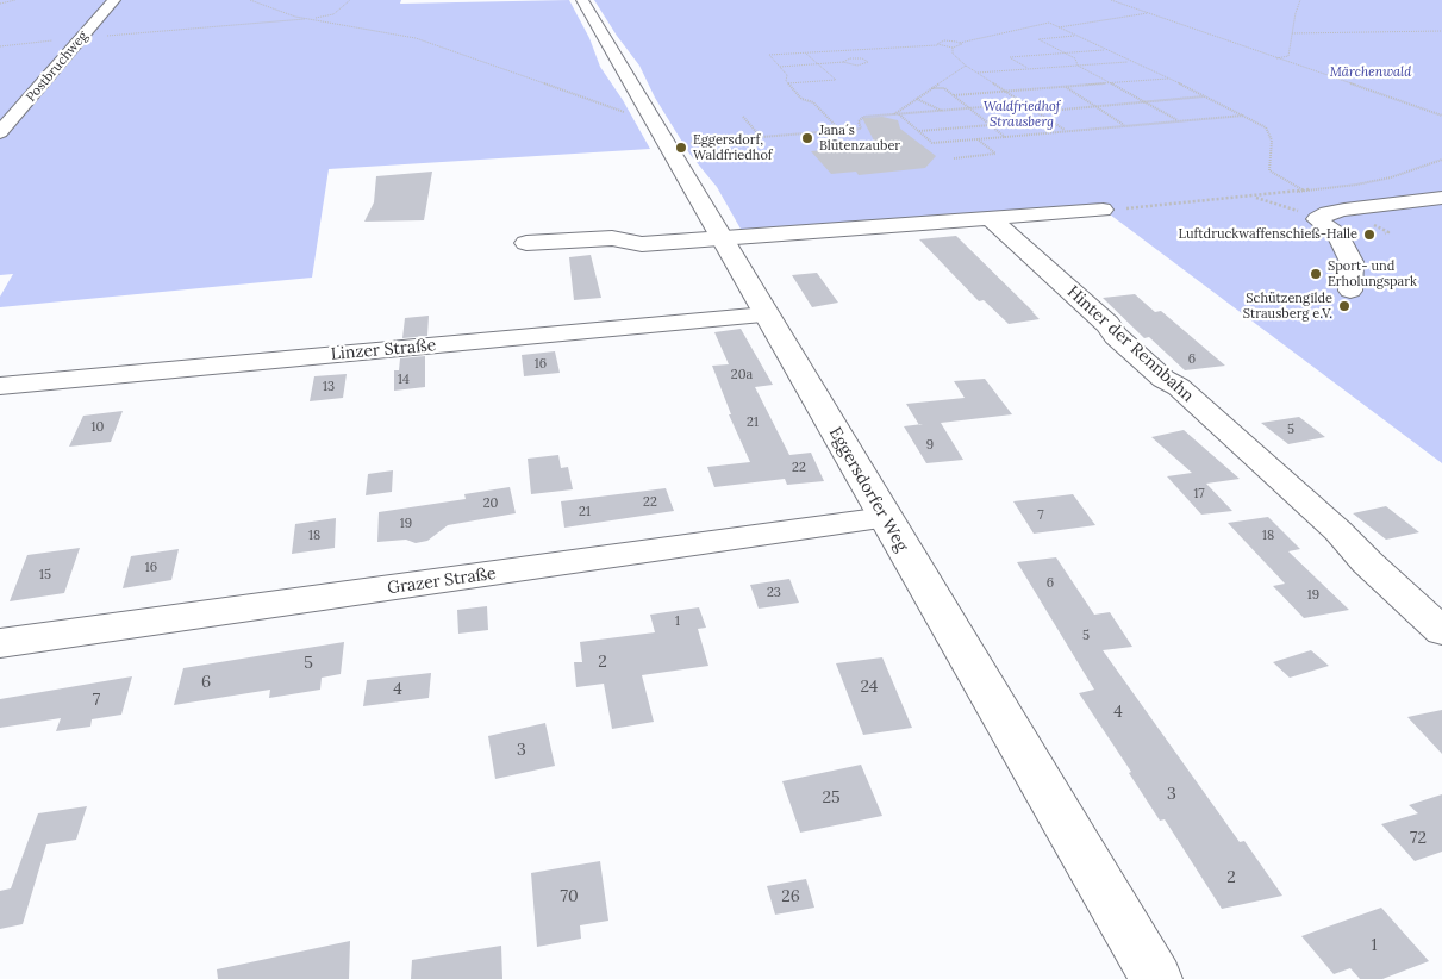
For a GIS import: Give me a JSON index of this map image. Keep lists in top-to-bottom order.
{
  "streets": {
    "street": [
      "Postbruchweg",
      "Hinter der Rennbahn",
      "Linzer Straße",
      "Eggersdorfer Weg",
      "Grazer Straße"
    ]
  },
  "crossings": [
    ["Linzer Straße", "Eggersdorfer Weg"],
    ["Eggersdorfer Weg", "Grazer Straße"]
  ],
  "parks": ["Märchenwald", "Waldfriedhof Strausberg"],
  "places": [
    "Jana´s Blütenzauber",
    "Eggersdorf, Waldfriedhof",
    "Luftdruckwaffenschieß-Halle",
    "Sport- und Erholungspark",
    "Schützengilde Strausberg e.V."
  ],
  "house_numbers": [
    "6",
    "16",
    "20a",
    "14",
    "13",
    "21",
    "10",
    "5",
    "9",
    "22",
    "17",
    "22",
    "20",
    "21",
    "7",
    "19",
    "18",
    "18",
    "16",
    "15",
    "6",
    "23",
    "19",
    "1",
    "5",
    "2",
    "5",
    "6",
    "24",
    "4",
    "7",
    "4",
    "3",
    "3",
    "25",
    "72",
    "2",
    "70",
    "26",
    "1"
  ]
}
